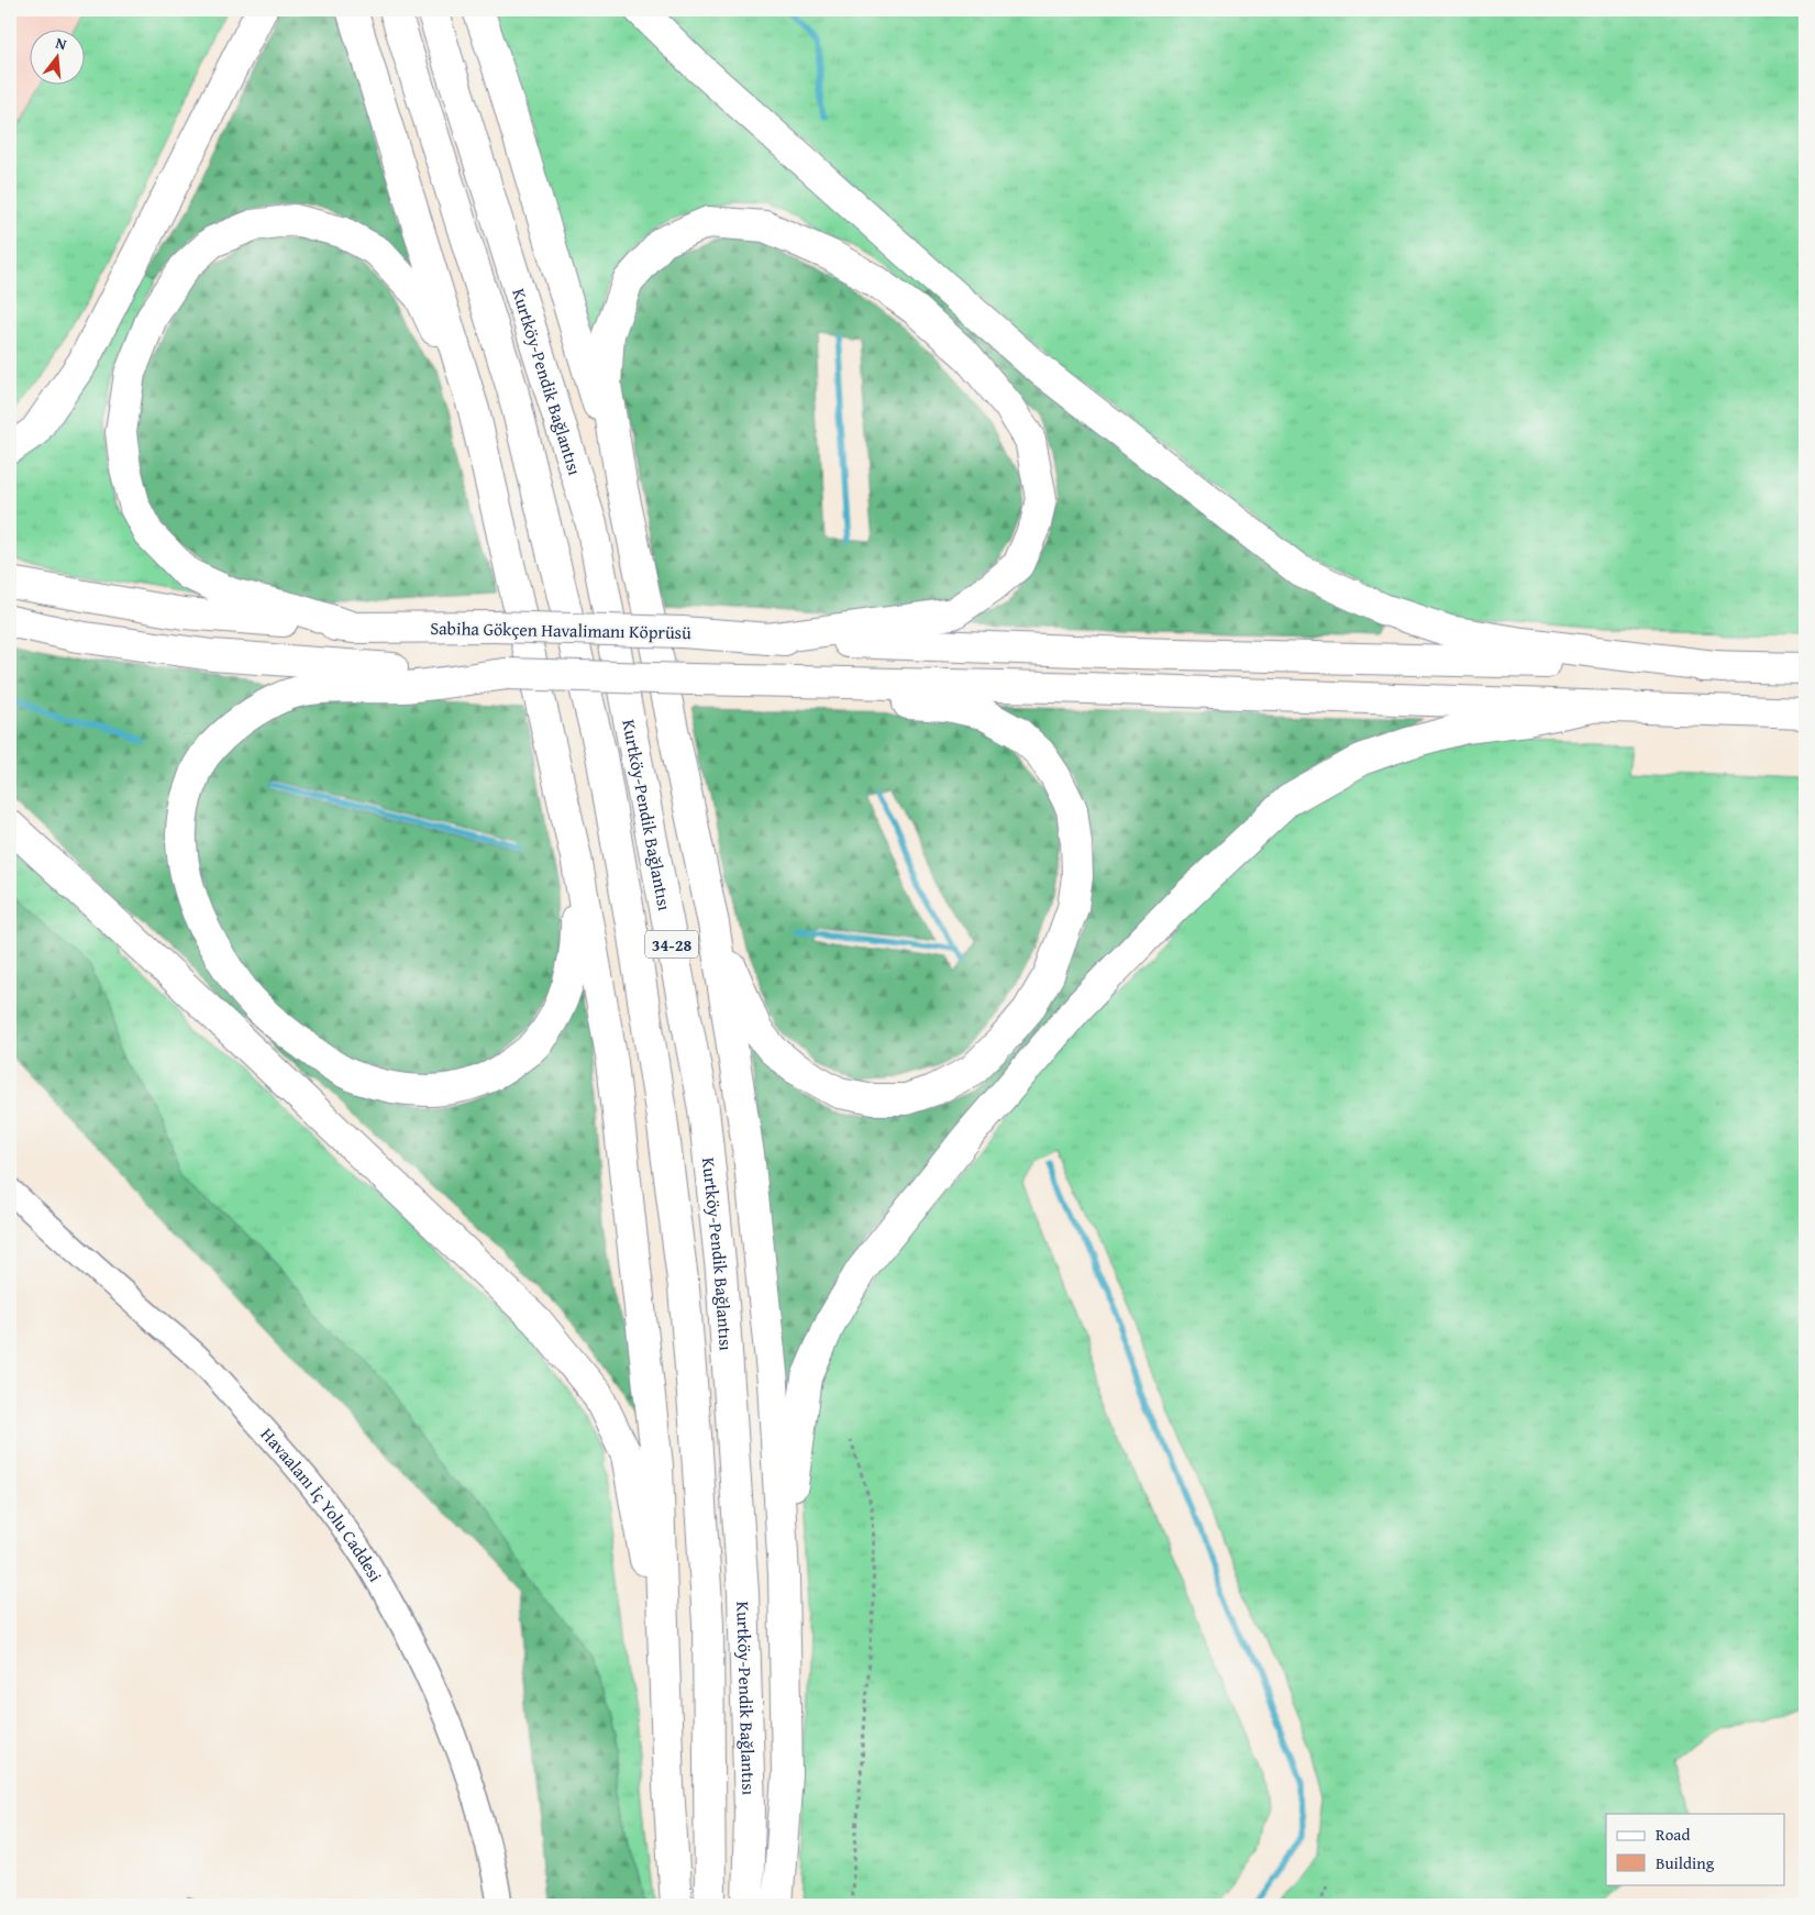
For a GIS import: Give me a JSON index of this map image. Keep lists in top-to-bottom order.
{
  "streets": {
    "highway": ["Kurtköy-Pendik Bağlantısı", "Sabiha Gökçen Havalimanı Köprüsü", "34-28"],
    "lane": ["Havaalanı İç Yolu Caddesi"]
  },
  "legend": ["Road", "Building"],
  "north": "top"
}
